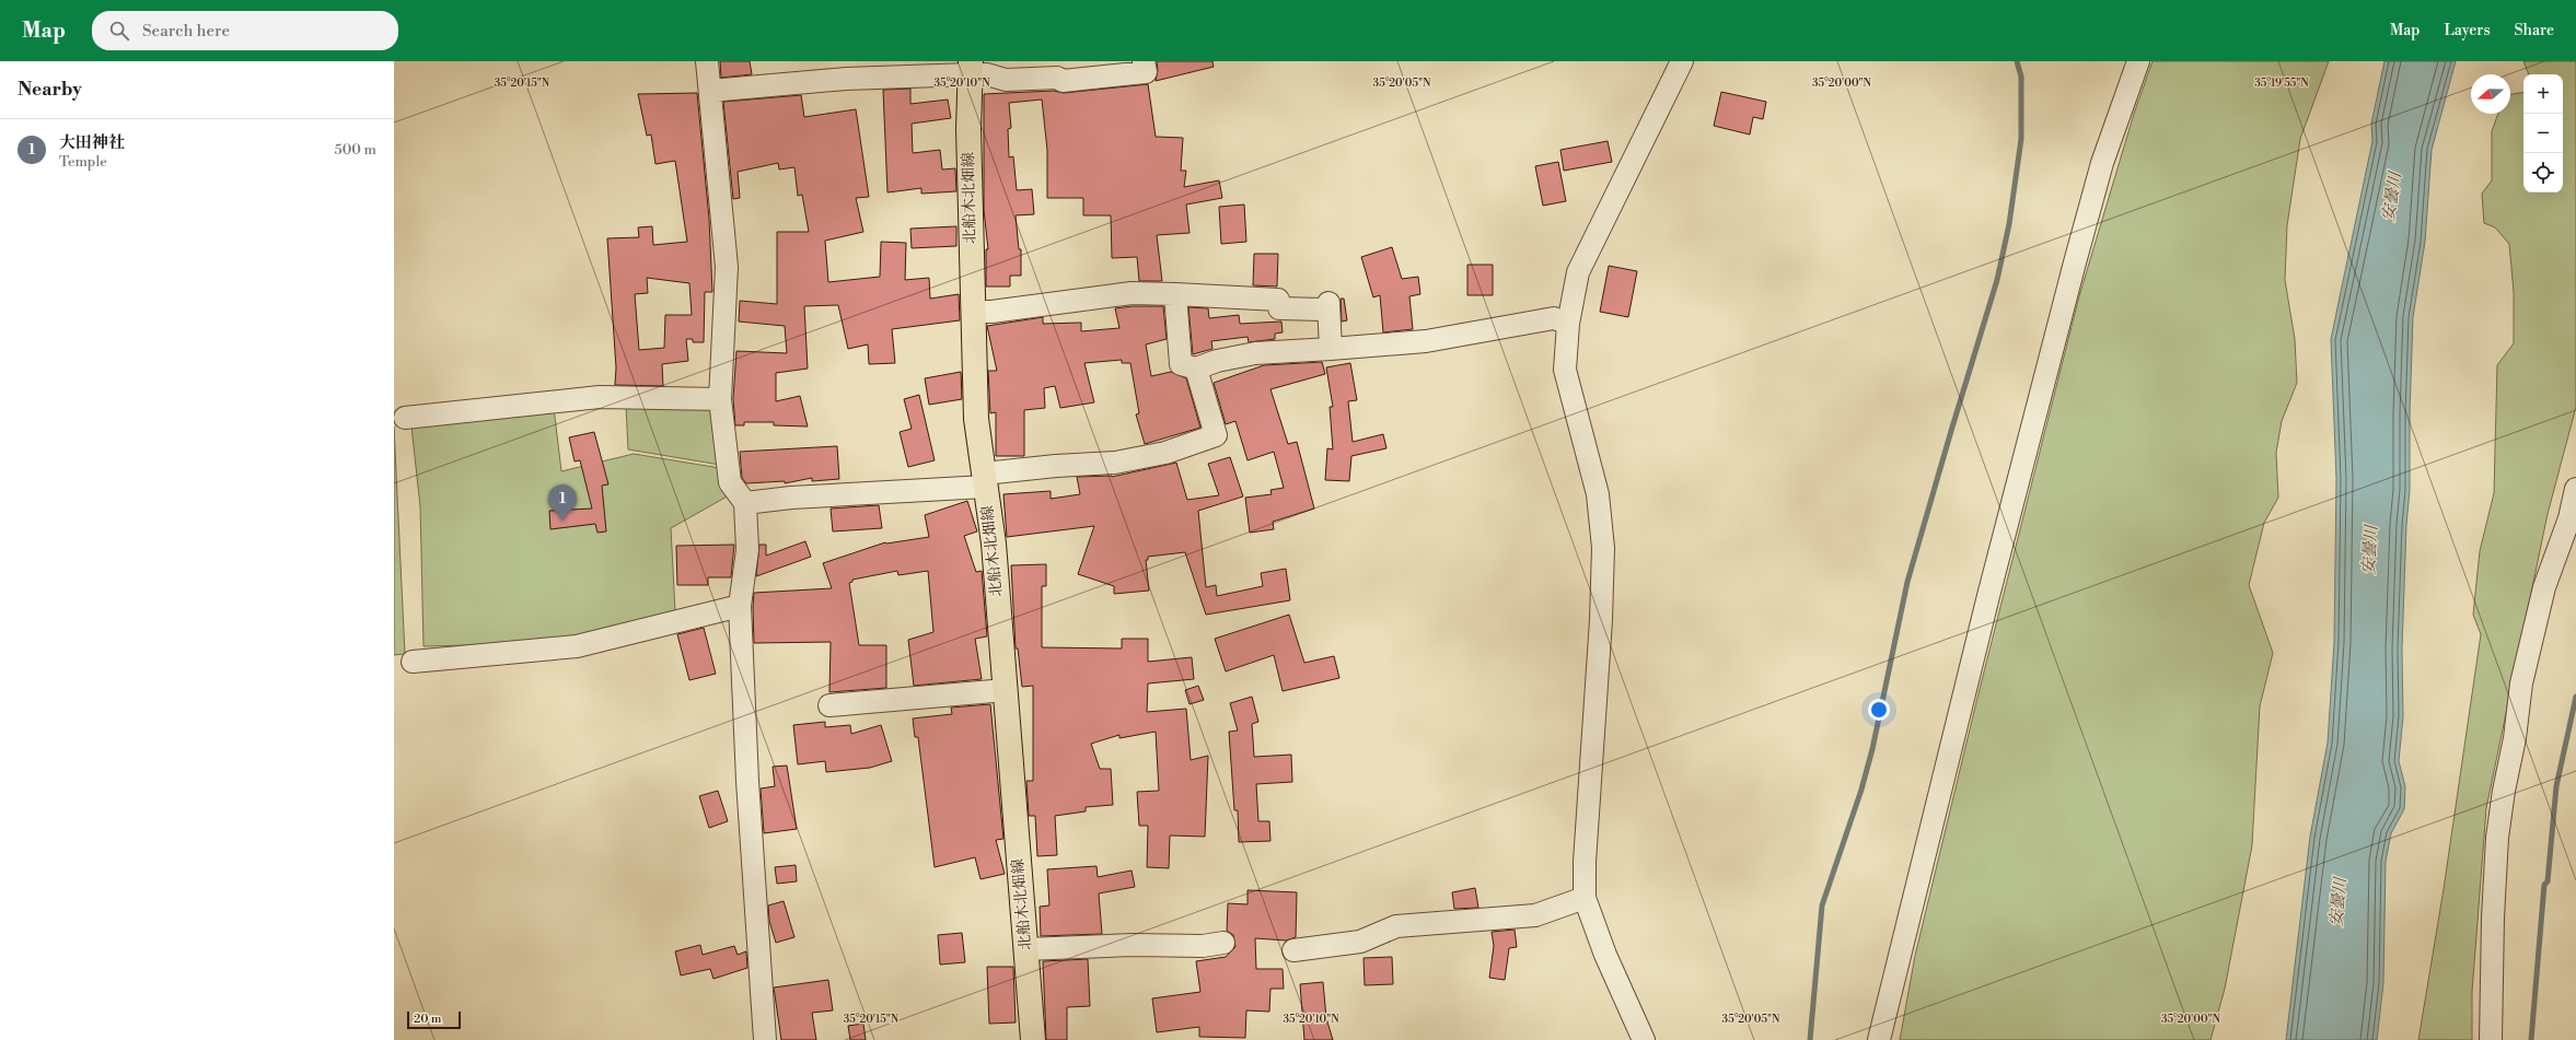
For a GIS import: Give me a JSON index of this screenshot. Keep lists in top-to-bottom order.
{
  "streets": {
    "main road": ["北船木北畑線"]
  },
  "water": ["安曇川"],
  "scale_bar": "20 m",
  "north": "left",
  "page": {
    "header": "Map",
    "search": "Search here",
    "nav": ["Map", "Layers", "Share"],
    "heading": "Nearby",
    "map_buttons": ["+", "−"],
    "list": [
      {
        "mark": "1",
        "name": "大田神社",
        "note": "Temple",
        "value": "500 m"
      }
    ],
    "pins": "1",
    "scale": "20 m"
  },
  "coordinates": [
    "35°20'15\"N",
    "35°20'10\"N",
    "35°20'05\"N",
    "35°20'00\"N",
    "35°19'55\"N"
  ]
}
